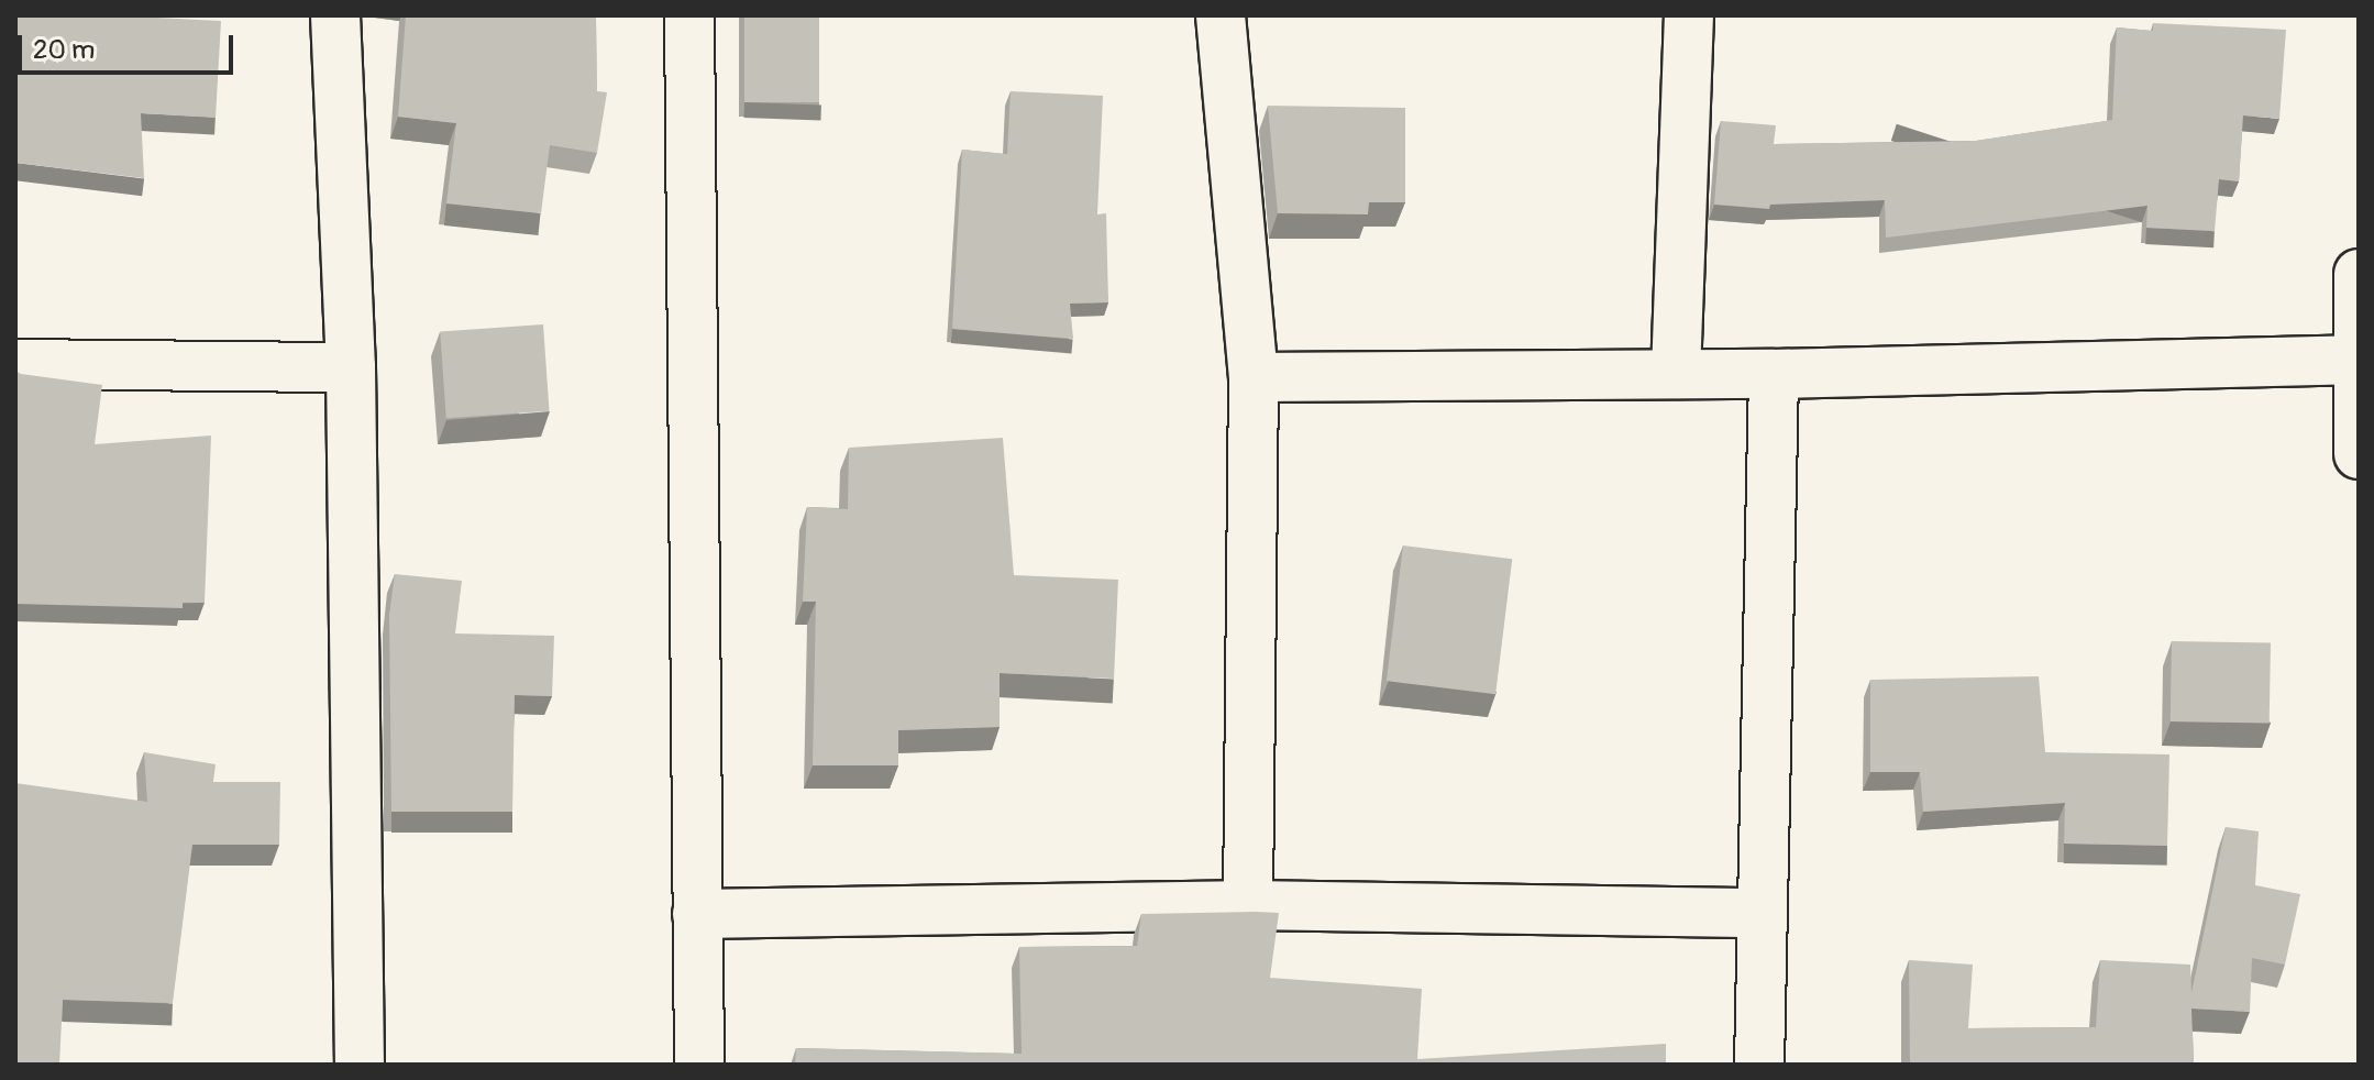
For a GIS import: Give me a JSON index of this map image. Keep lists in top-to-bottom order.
{
  "scale_bar": "20 m"
}
